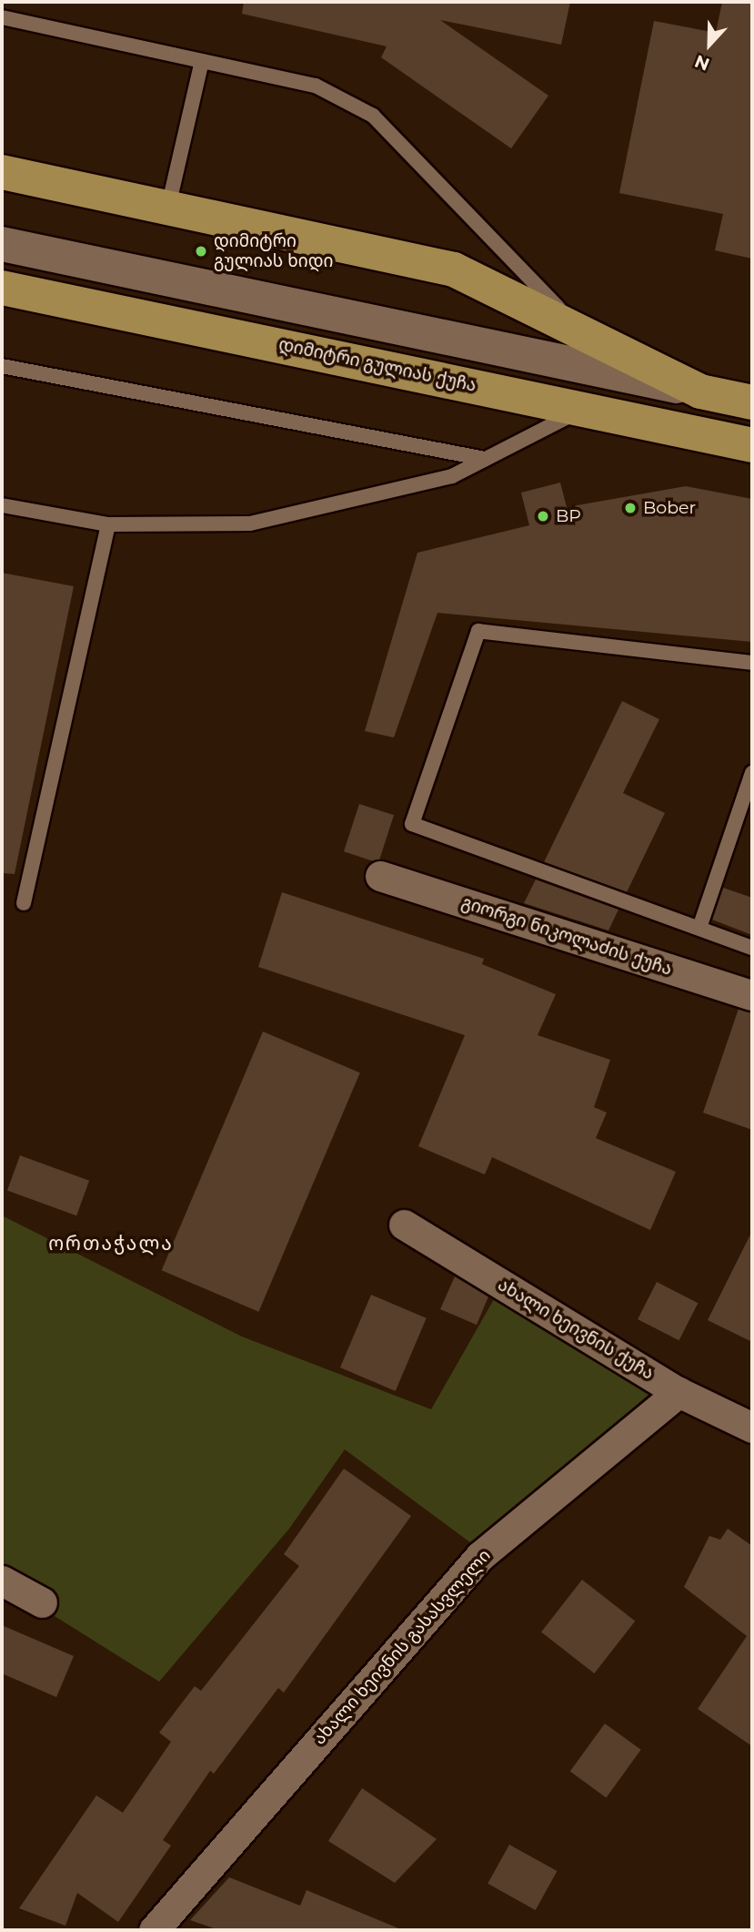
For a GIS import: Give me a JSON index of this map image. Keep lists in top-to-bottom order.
{
  "streets": {
    "highway": ["დიმიტრი გულიას ქუჩა"],
    "street": ["გიორგი ნიკოლაძის ქუჩა", "ახალი ხეივნის ქუჩა", "ახალი ხეივნის გასასვლელი"]
  },
  "crossings": [
    ["ახალი ხეივნის ქუჩა", "ახალი ხეივნის გასასვლელი"]
  ],
  "districts": ["ორთაჭალა"],
  "places": ["დიმიტრი გულიას ხიდი", "Bober", "BP"],
  "north": "bottom"
}
